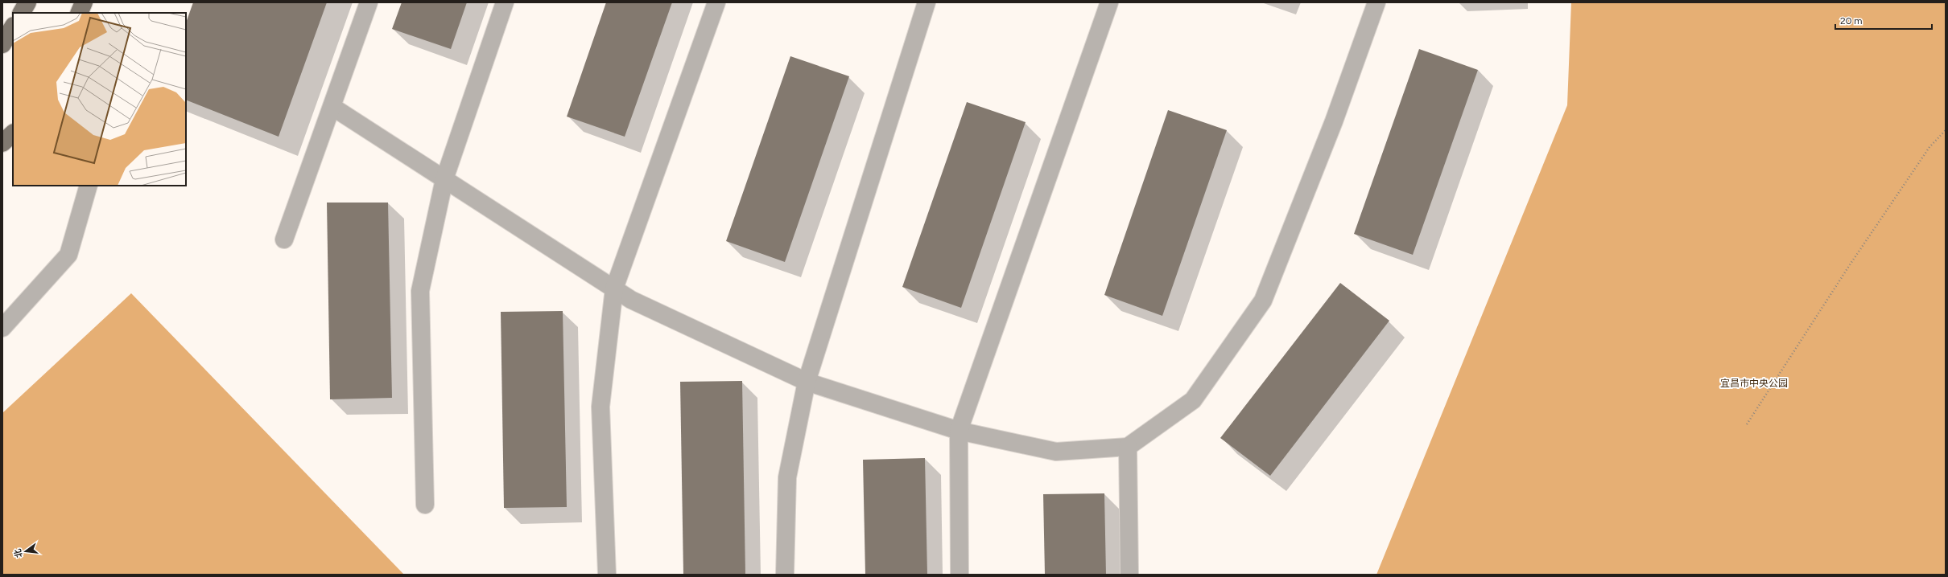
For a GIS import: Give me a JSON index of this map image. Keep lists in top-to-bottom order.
{
  "parks": ["宜昌市中央公园"],
  "scale_bar": "20 m",
  "north": "left"
}
